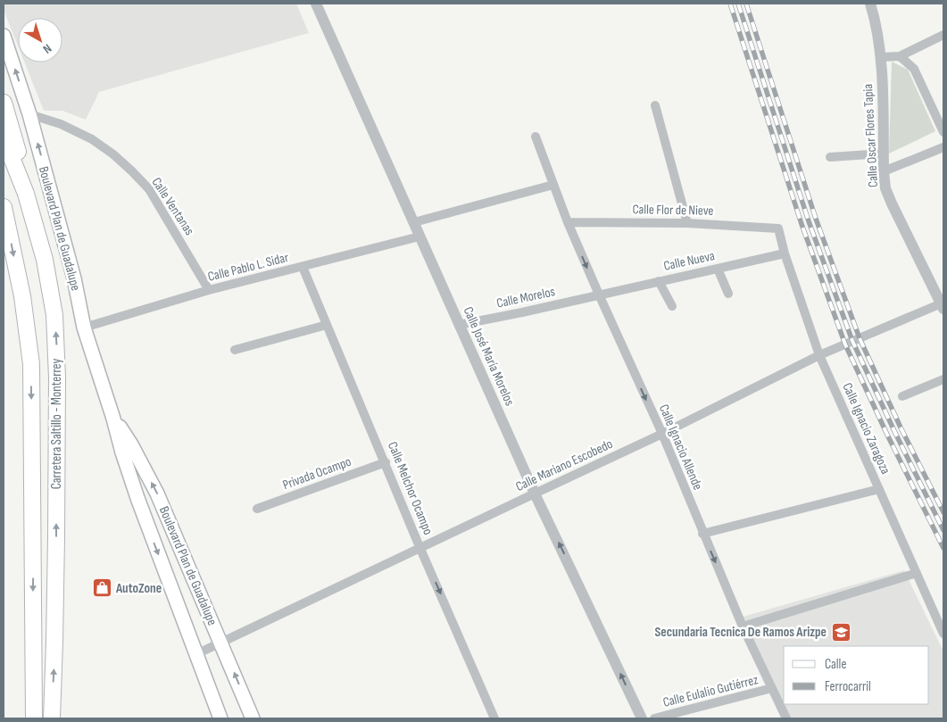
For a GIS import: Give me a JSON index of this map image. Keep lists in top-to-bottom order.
{
  "streets": {
    "highway": ["Carretera Saltillo - Monterrey"],
    "main road": ["Boulevard Plan de Guadalupe"],
    "street": [
      "Calle Oscar Flores Tapia",
      "Calle Ventanas",
      "Calle Flor de Nieve",
      "Calle Nueva",
      "Calle Pablo L. Sidar",
      "Calle Morelos",
      "Calle José María Morelos",
      "Calle Ignacio Zaragoza",
      "Calle Ignacio Allende",
      "Calle Mariano Escobedo",
      "Privada Ocampo",
      "Calle Melchor Ocampo",
      "Calle Eulalio Gutiérrez"
    ]
  },
  "crossings": [
    ["Calle Oscar Flores Tapia", "Calle Mariano Escobedo"],
    ["Calle Ventanas", "Boulevard Plan de Guadalupe"],
    ["Calle Ventanas", "Calle Pablo L. Sidar"],
    ["Calle Flor de Nieve", "Calle Ignacio Zaragoza"],
    ["Calle Flor de Nieve", "Calle Ignacio Allende"],
    ["Boulevard Plan de Guadalupe", "Calle Pablo L. Sidar"],
    ["Boulevard Plan de Guadalupe", "Calle Mariano Escobedo"],
    ["Calle Nueva", "Calle Morelos"],
    ["Calle Nueva", "Calle Ignacio Zaragoza"],
    ["Calle Nueva", "Calle Ignacio Allende"],
    ["Calle Pablo L. Sidar", "Calle José María Morelos"],
    ["Calle Pablo L. Sidar", "Calle Melchor Ocampo"],
    ["Calle Morelos", "Calle José María Morelos"],
    ["Calle Morelos", "Calle Ignacio Allende"],
    ["Calle José María Morelos", "Calle Mariano Escobedo"],
    ["Calle Ignacio Zaragoza", "Calle Mariano Escobedo"],
    ["Calle Ignacio Allende", "Calle Mariano Escobedo"],
    ["Calle Ignacio Allende", "Calle Eulalio Gutiérrez"],
    ["Calle Mariano Escobedo", "Calle Melchor Ocampo"],
    ["Privada Ocampo", "Calle Melchor Ocampo"]
  ],
  "one_way": ["Calle Ignacio Allende", "Calle Melchor Ocampo"],
  "places": {
    "shop": ["AutoZone"],
    "school or university": ["Secundaria Tecnica De Ramos Arizpe"]
  },
  "legend": ["Calle", "Ferrocarril"],
  "north": "bottom right"
}
